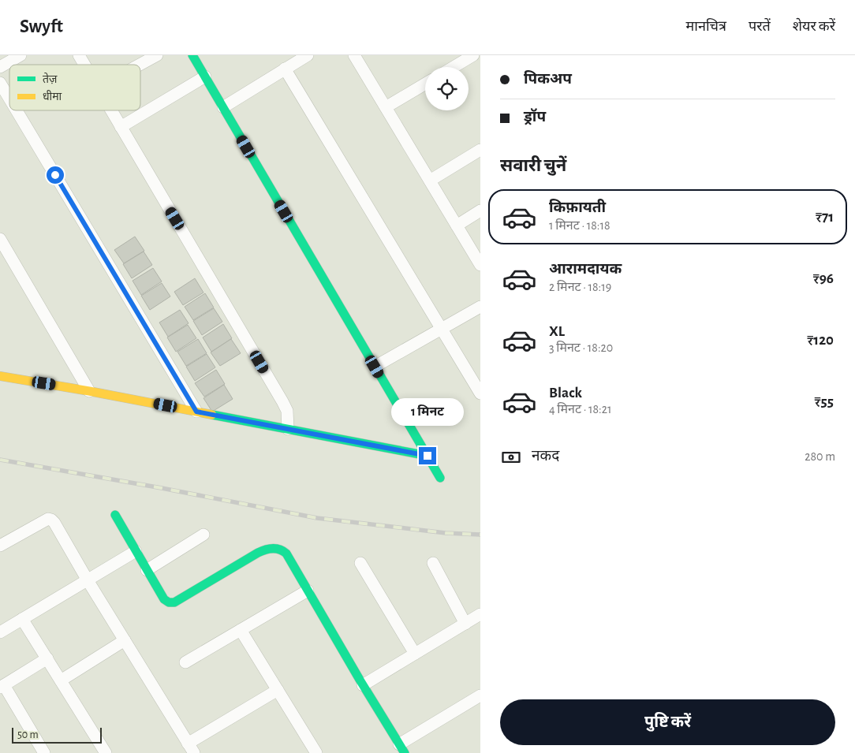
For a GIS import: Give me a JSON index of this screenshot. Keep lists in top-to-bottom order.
{
  "legend": ["तेज़", "धीमा"],
  "scale_bar": "50 m",
  "page": {
    "header": "Swyft",
    "nav": ["मानचित्र", "परतें", "शेयर करें"],
    "banner": ["पिकअप", "ड्रॉप"],
    "heading": "सवारी चुनें",
    "list": [
      {
        "name": "किफ़ायती",
        "note": "1 मिनट · 18:18",
        "value": "₹71"
      },
      {
        "name": "आरामदायक",
        "note": "2 मिनट · 18:19",
        "value": "₹96"
      },
      {
        "name": "XL",
        "note": "3 मिनट · 18:20",
        "value": "₹120"
      },
      {
        "name": "Black",
        "note": "4 मिनट · 18:21",
        "value": "₹55"
      }
    ],
    "bubble": "1 मिनट",
    "pay": ["नकद", "280 m"],
    "buttons": "पुष्टि करें",
    "scale": "50 m"
  }
}
